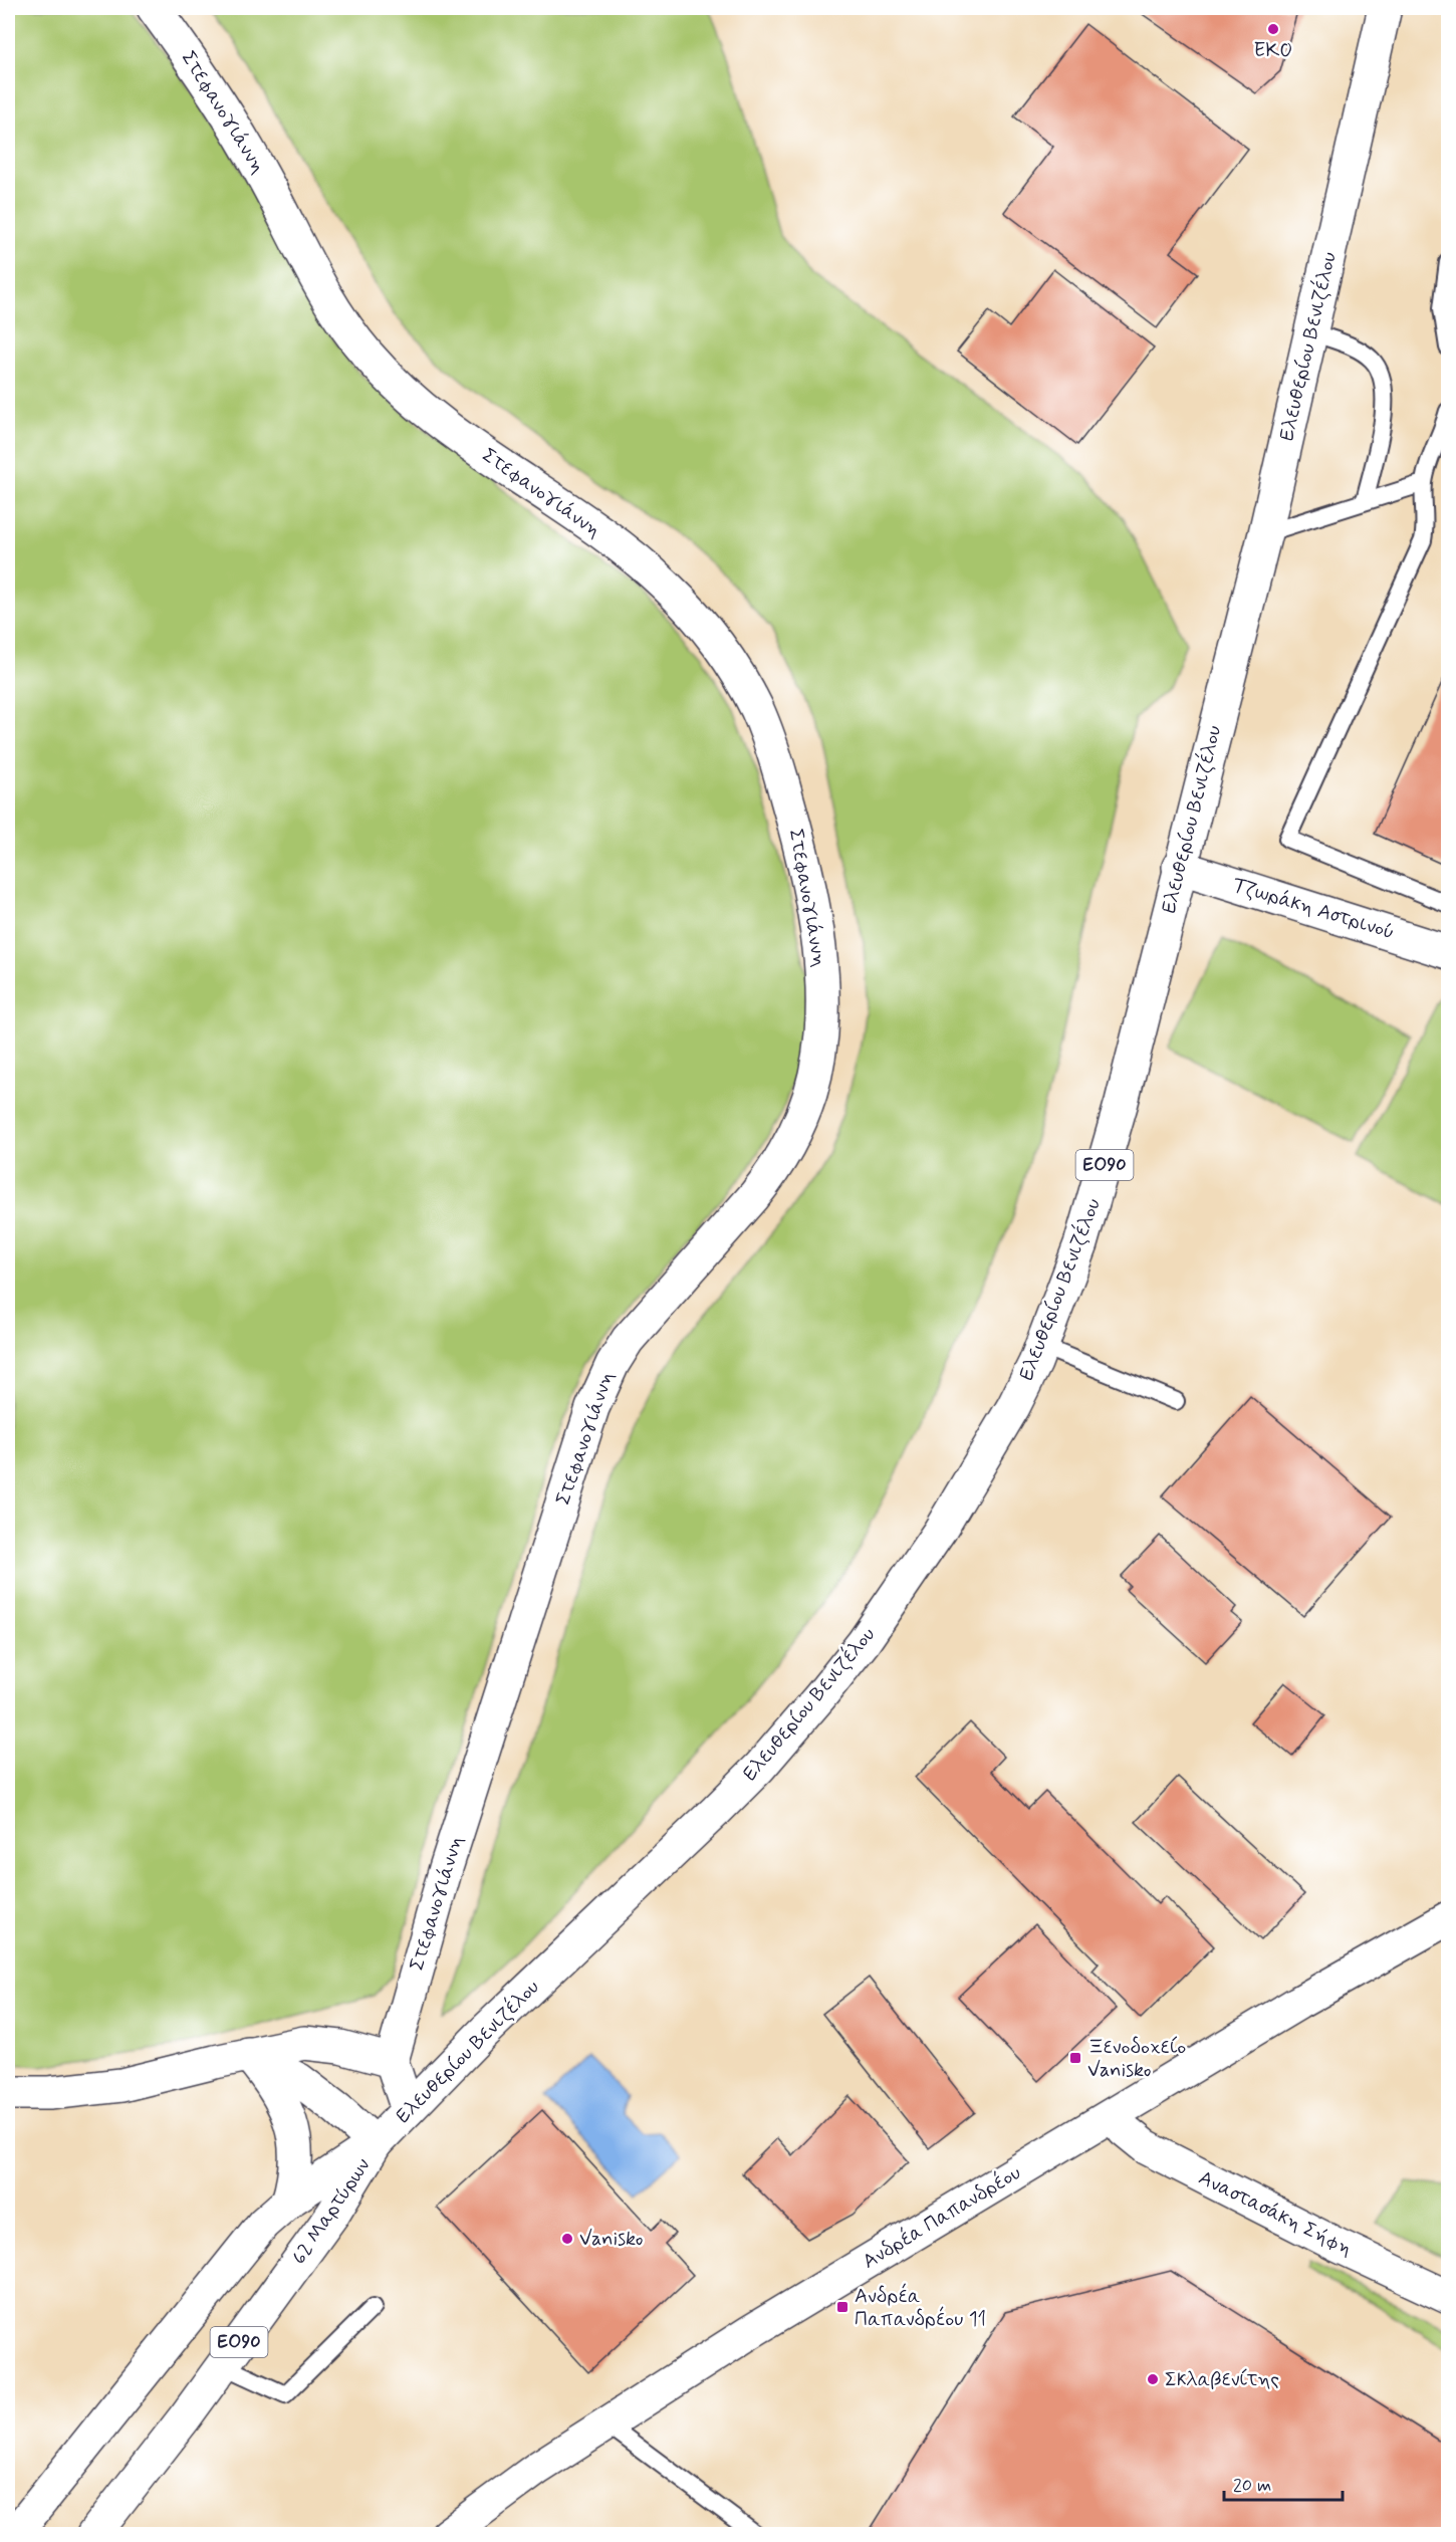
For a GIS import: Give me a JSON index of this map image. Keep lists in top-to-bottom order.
{
  "streets": {
    "main road": [
      "Στεφανογιάννη",
      "Ελευθερίου Βενιζέλου",
      "Τζωράκη Αστρινού",
      "ΕΟ90",
      "62 Μαρτύρων",
      "Αναστασάκη Σήφη",
      "Ανδρέα Παπανδρέου"
    ]
  },
  "crossings": [
    ["Ελευθερίου Βενιζέλου", "Τζωράκη Αστρινού"],
    ["Ελευθερίου Βενιζέλου", "62 Μαρτύρων"],
    ["Αναστασάκη Σήφη", "Ανδρέα Παπανδρέου"]
  ],
  "places": {
    "other": ["EKO", "Vanisko", "Σκλαβενίτης"],
    "transit": ["Ξενοδοχείο Vanisko", "Ανδρέα Παπανδρέου 11"]
  },
  "scale_bar": "20 m"
}
